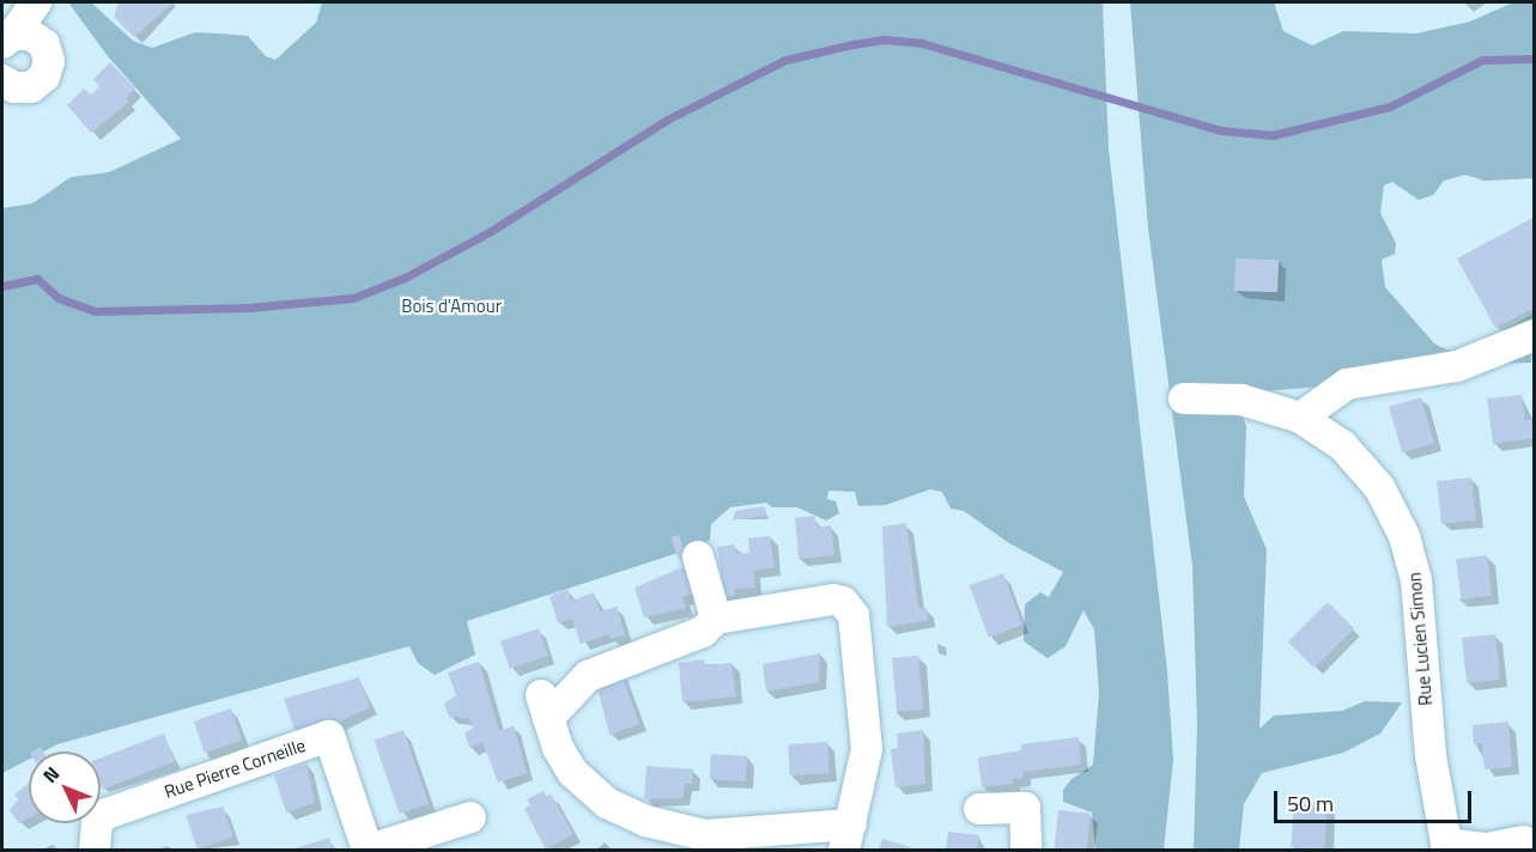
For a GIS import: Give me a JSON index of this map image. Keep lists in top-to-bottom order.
{
  "streets": {
    "street": ["Rue Lucien Simon", "Rue Pierre Corneille"]
  },
  "parks": ["Bois d'Amour"],
  "scale_bar": "50 m",
  "north": "top left"
}
